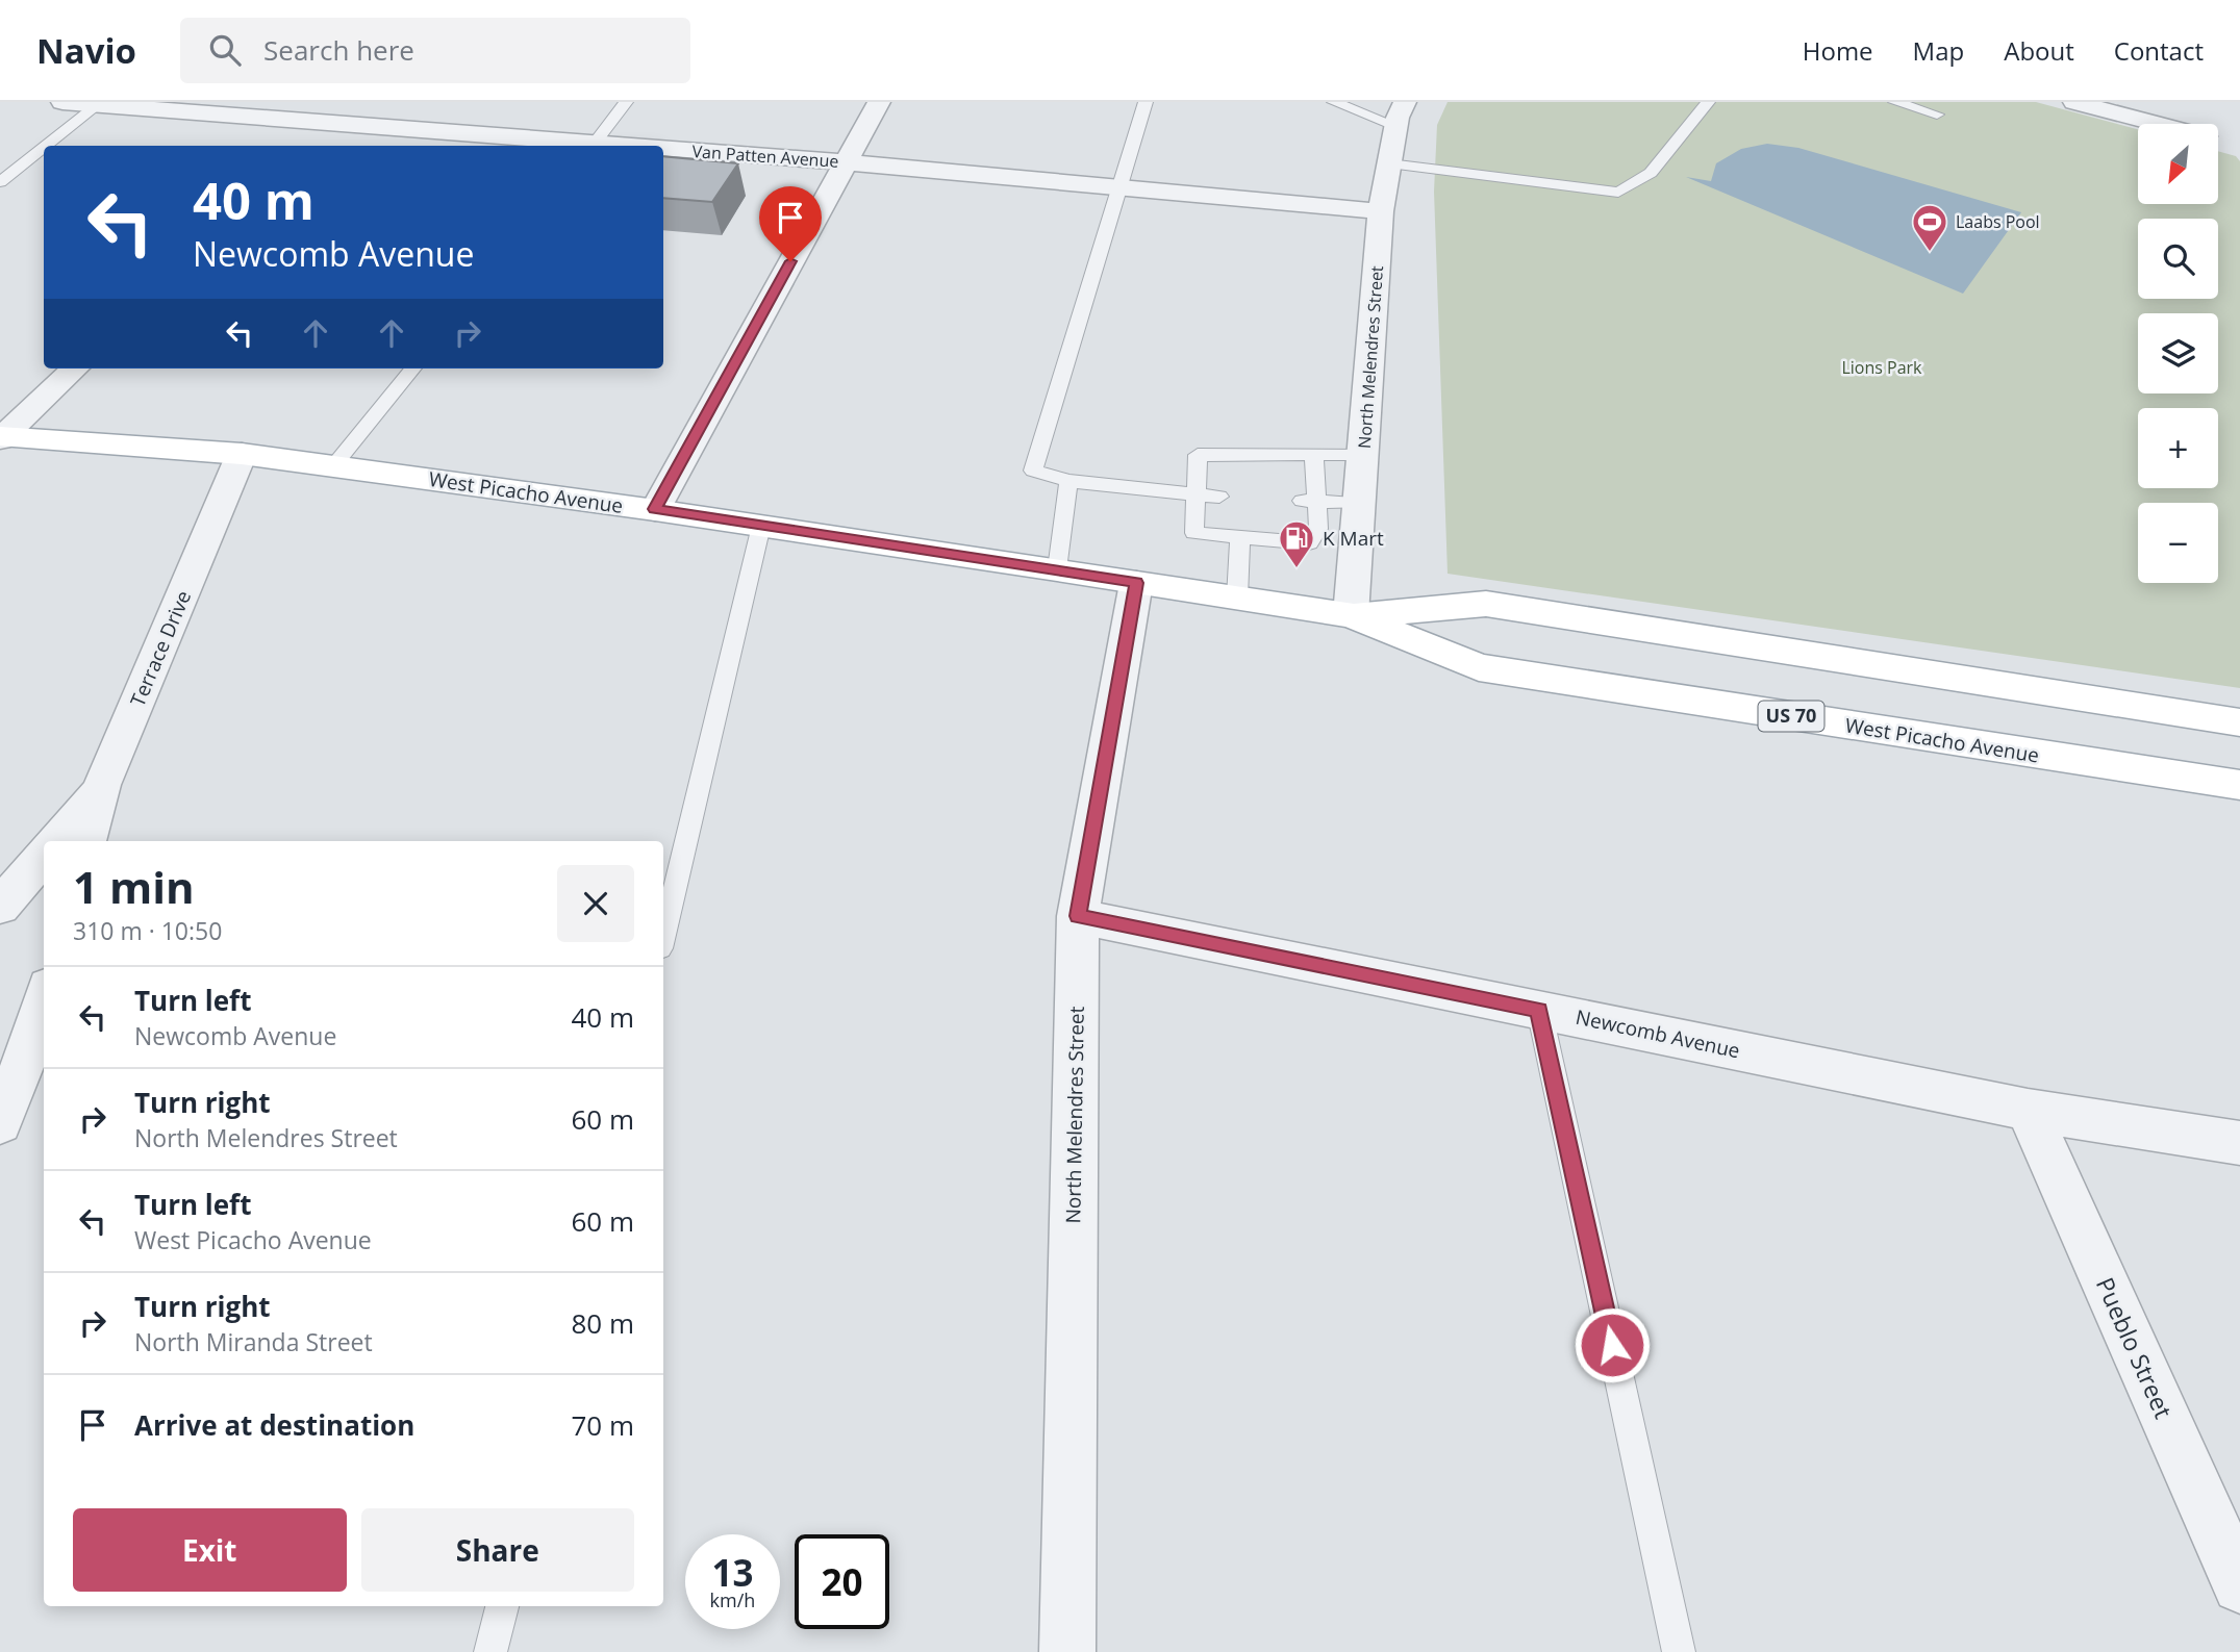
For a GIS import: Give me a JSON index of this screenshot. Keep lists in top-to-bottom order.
{
  "streets": {
    "main road": ["West Picacho Avenue", "US 70"],
    "street": [
      "Van Patten Avenue",
      "North Melendres Street",
      "Terrace Drive",
      "Newcomb Avenue",
      "Pueblo Street"
    ]
  },
  "crossings": [
    ["Van Patten Avenue", "North Melendres Street"],
    ["North Melendres Street", "West Picacho Avenue"],
    ["North Melendres Street", "Newcomb Avenue"],
    ["West Picacho Avenue", "Terrace Drive"],
    ["Newcomb Avenue", "Pueblo Street"]
  ],
  "parks": ["Lions Park"],
  "places": {
    "sports": ["Laabs Pool"],
    "fuel station": ["K Mart"]
  },
  "north": "bottom left",
  "page": {
    "header": "Navio",
    "search": "Search here",
    "nav": [
      "Home",
      "Map",
      "About",
      "Contact"
    ],
    "map_buttons": ["+", "−"],
    "turn": ["40 m", "Newcomb Avenue"],
    "heading": ["1 min", "310 m · 10:50"],
    "list": [
      {
        "name": "Turn left",
        "note": "Newcomb Avenue",
        "value": "40 m"
      },
      {
        "name": "Turn right",
        "note": "North Melendres Street",
        "value": "60 m"
      },
      {
        "name": "Turn left",
        "note": "West Picacho Avenue",
        "value": "60 m"
      },
      {
        "name": "Turn right",
        "note": "North Miranda Street",
        "value": "80 m"
      },
      {
        "name": "Arrive at destination",
        "value": "70 m"
      }
    ],
    "buttons": ["Exit", "Share"],
    "speed": "13 km/h",
    "limit": "20"
  }
}
